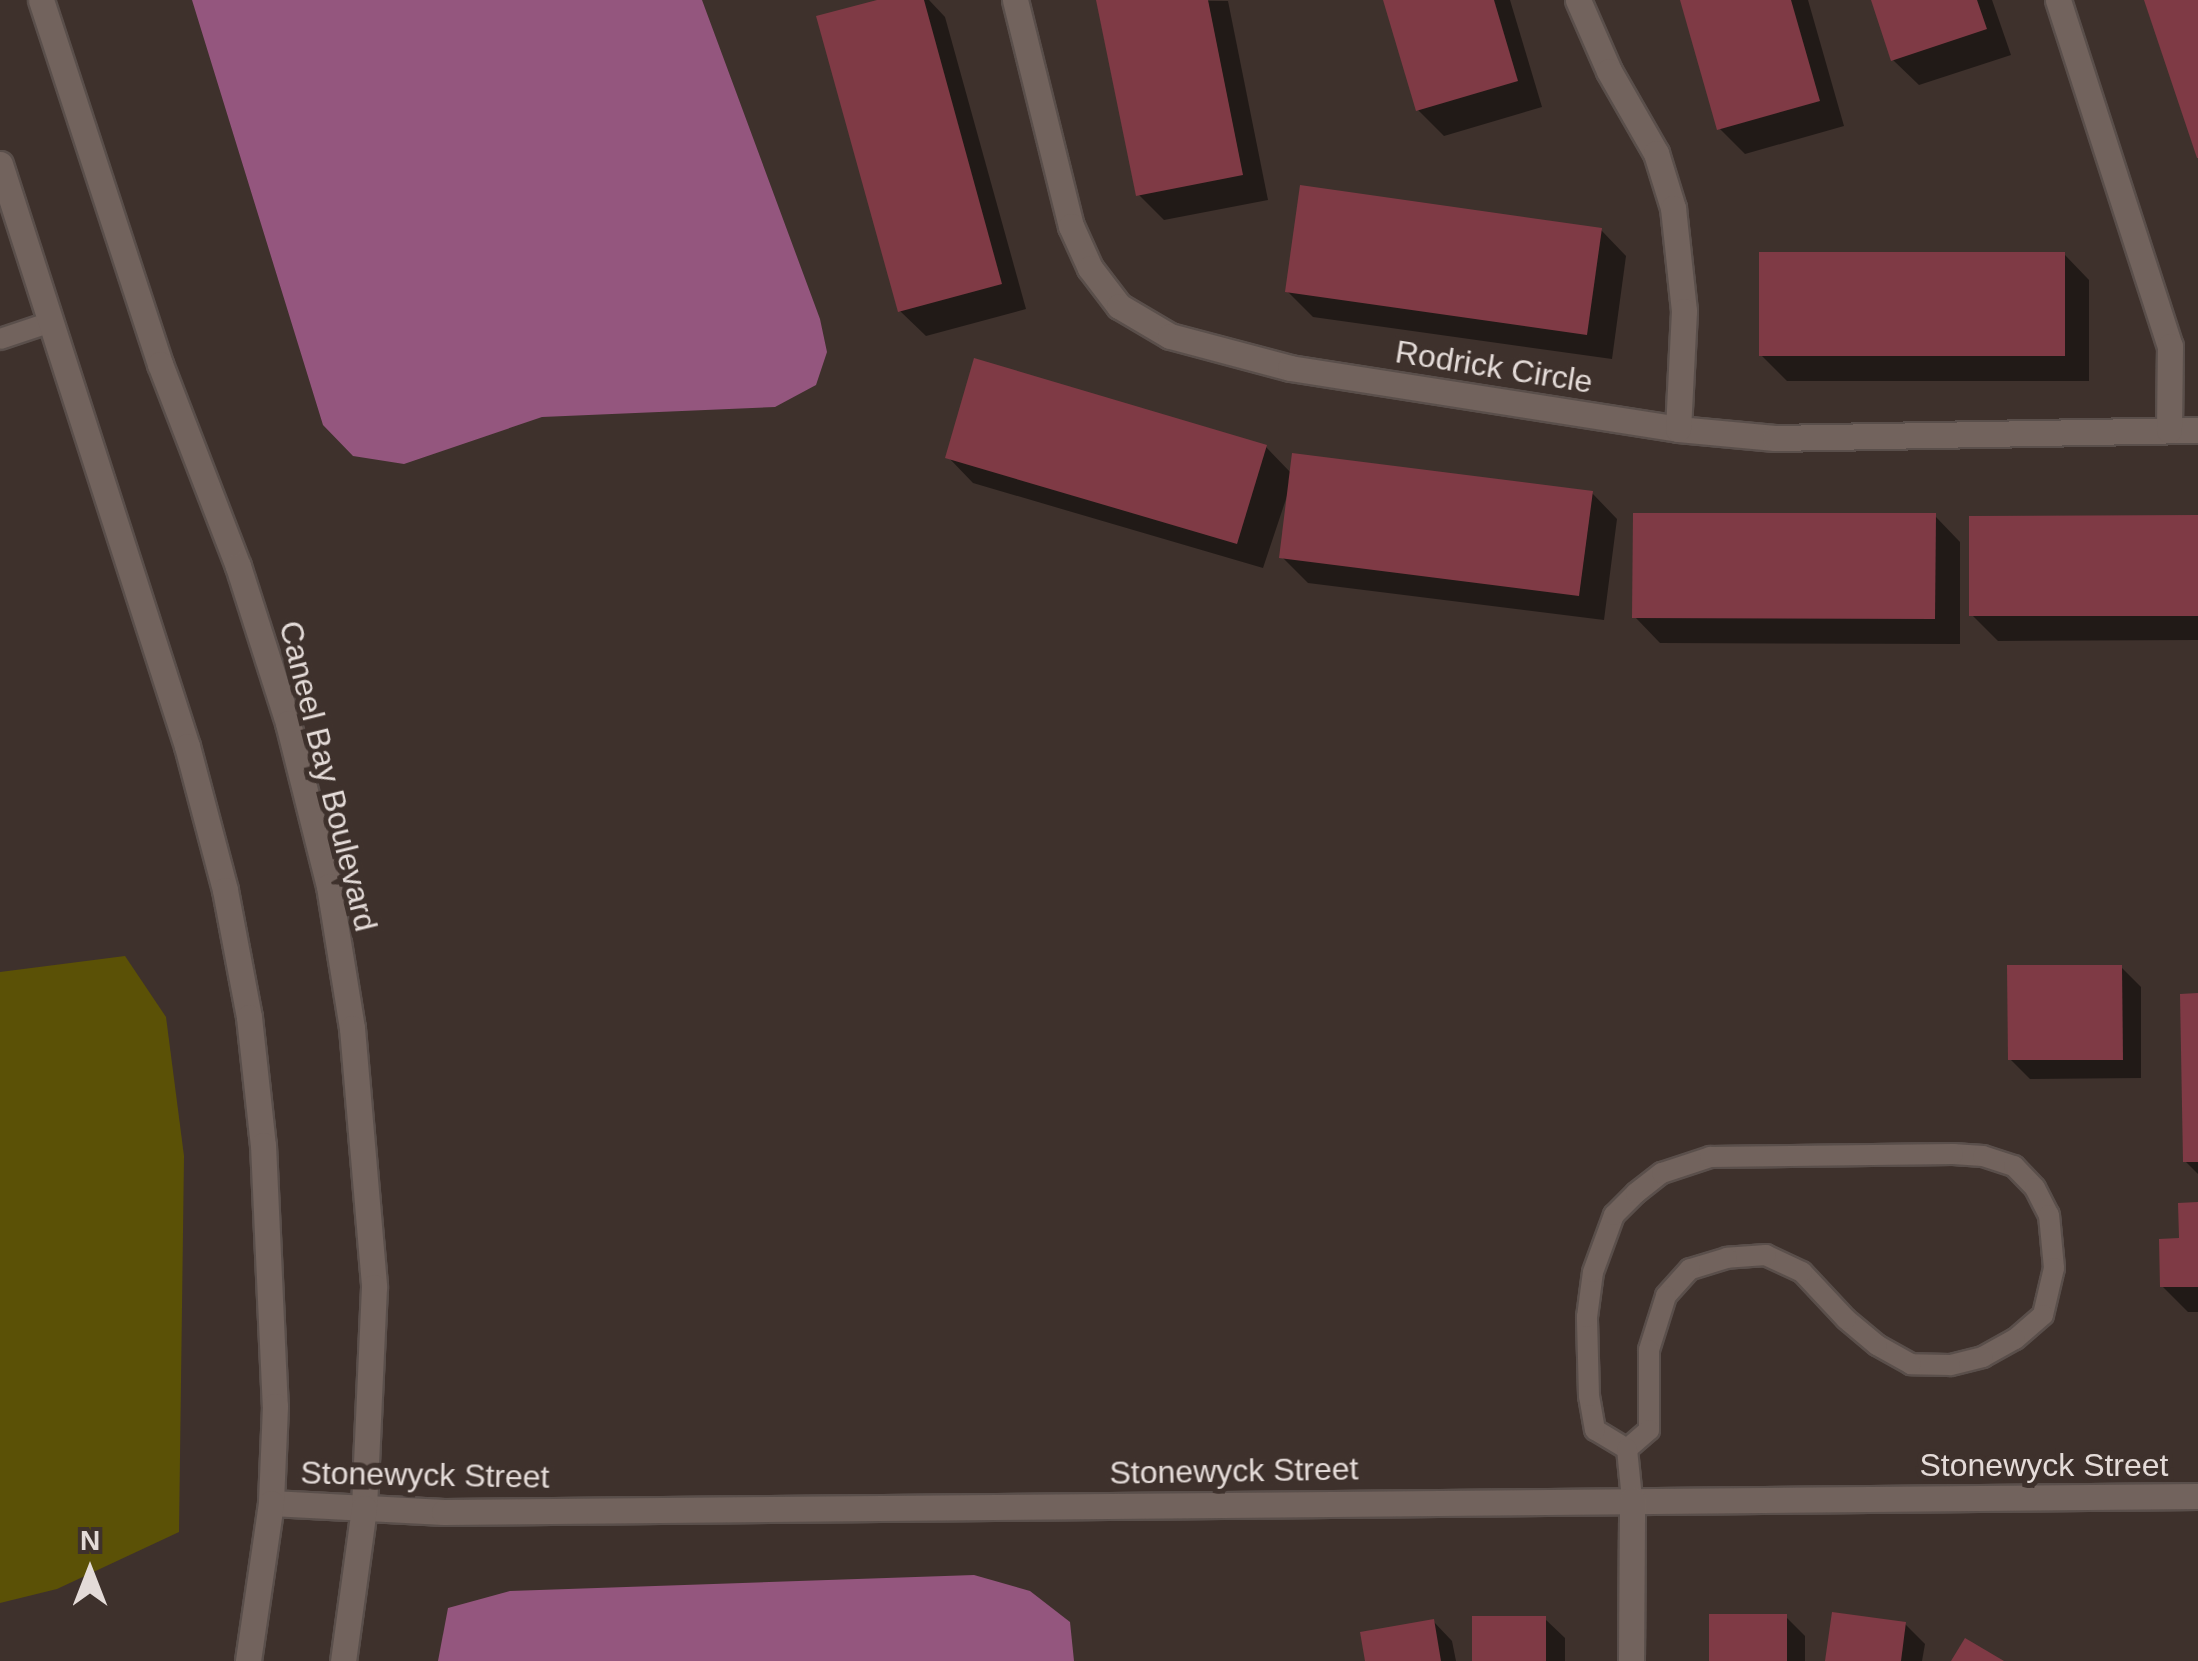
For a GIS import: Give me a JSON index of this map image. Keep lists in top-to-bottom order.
{
  "streets": {
    "street": ["Rodrick Circle", "Caneel Bay Boulevard", "Stonewyck Street"]
  },
  "crossings": [
    ["Caneel Bay Boulevard", "Stonewyck Street"]
  ],
  "north": "top"
}
